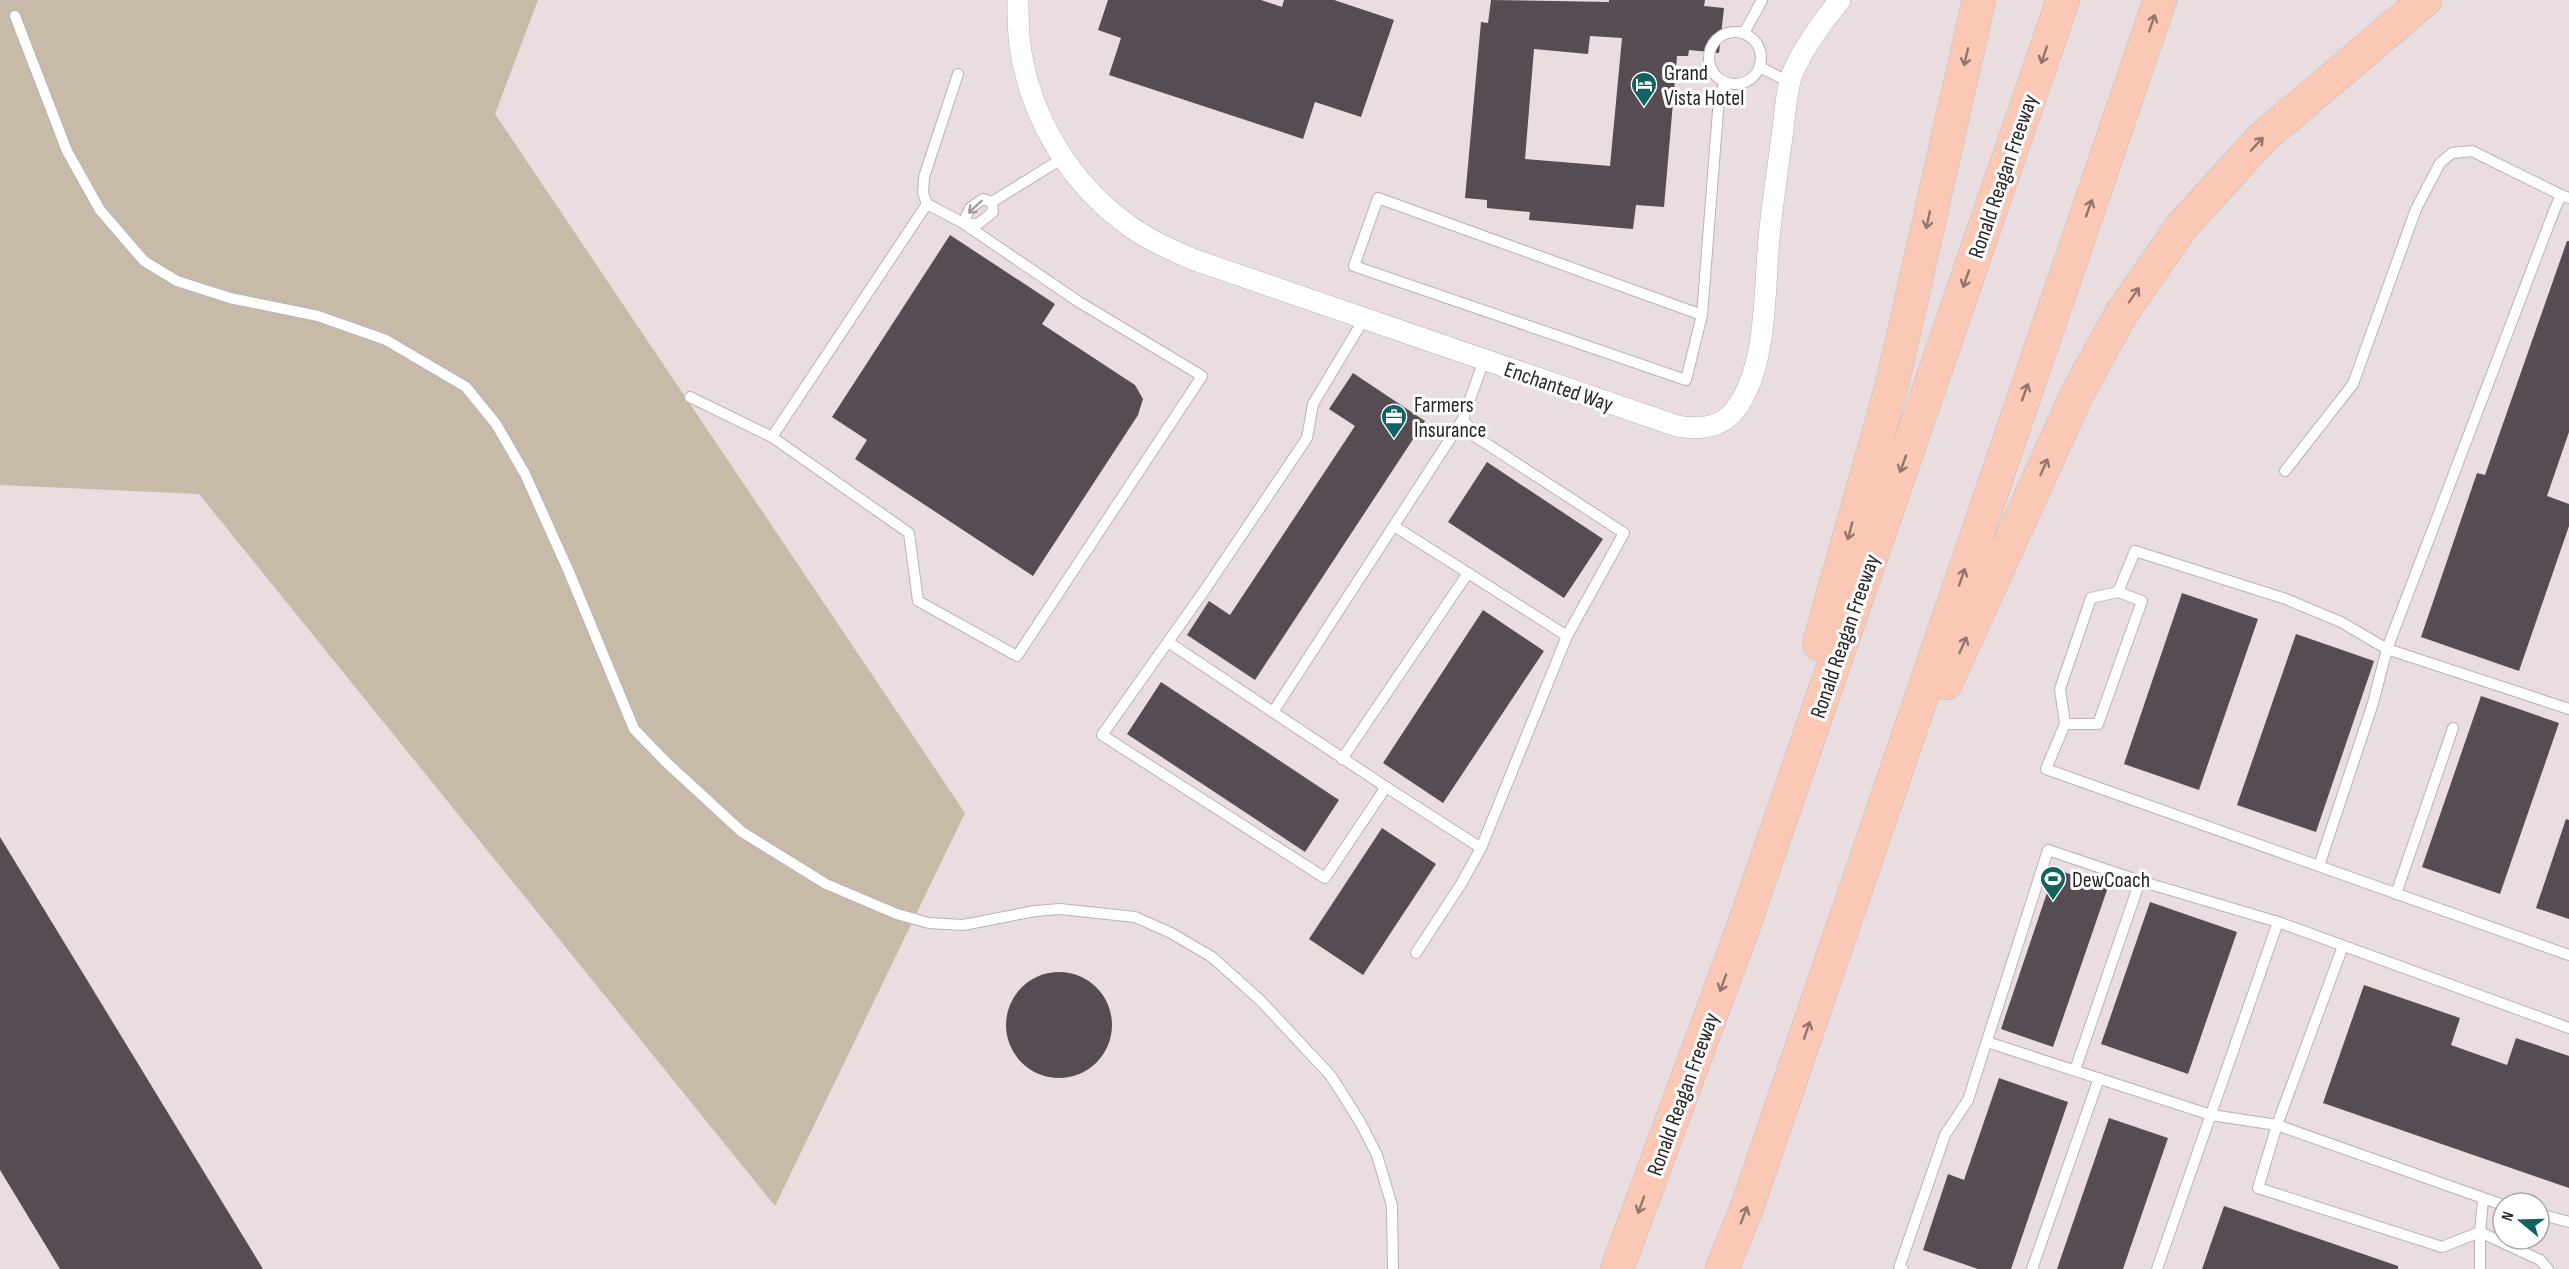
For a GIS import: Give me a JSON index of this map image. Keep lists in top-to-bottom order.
{
  "streets": {
    "highway": ["Ronald Reagan Freeway"],
    "street": ["Enchanted Way"]
  },
  "places": {
    "hotel": ["Grand Vista Hotel"],
    "office": ["Farmers Insurance"],
    "sports": ["DewCoach"]
  },
  "north": "left"
}
